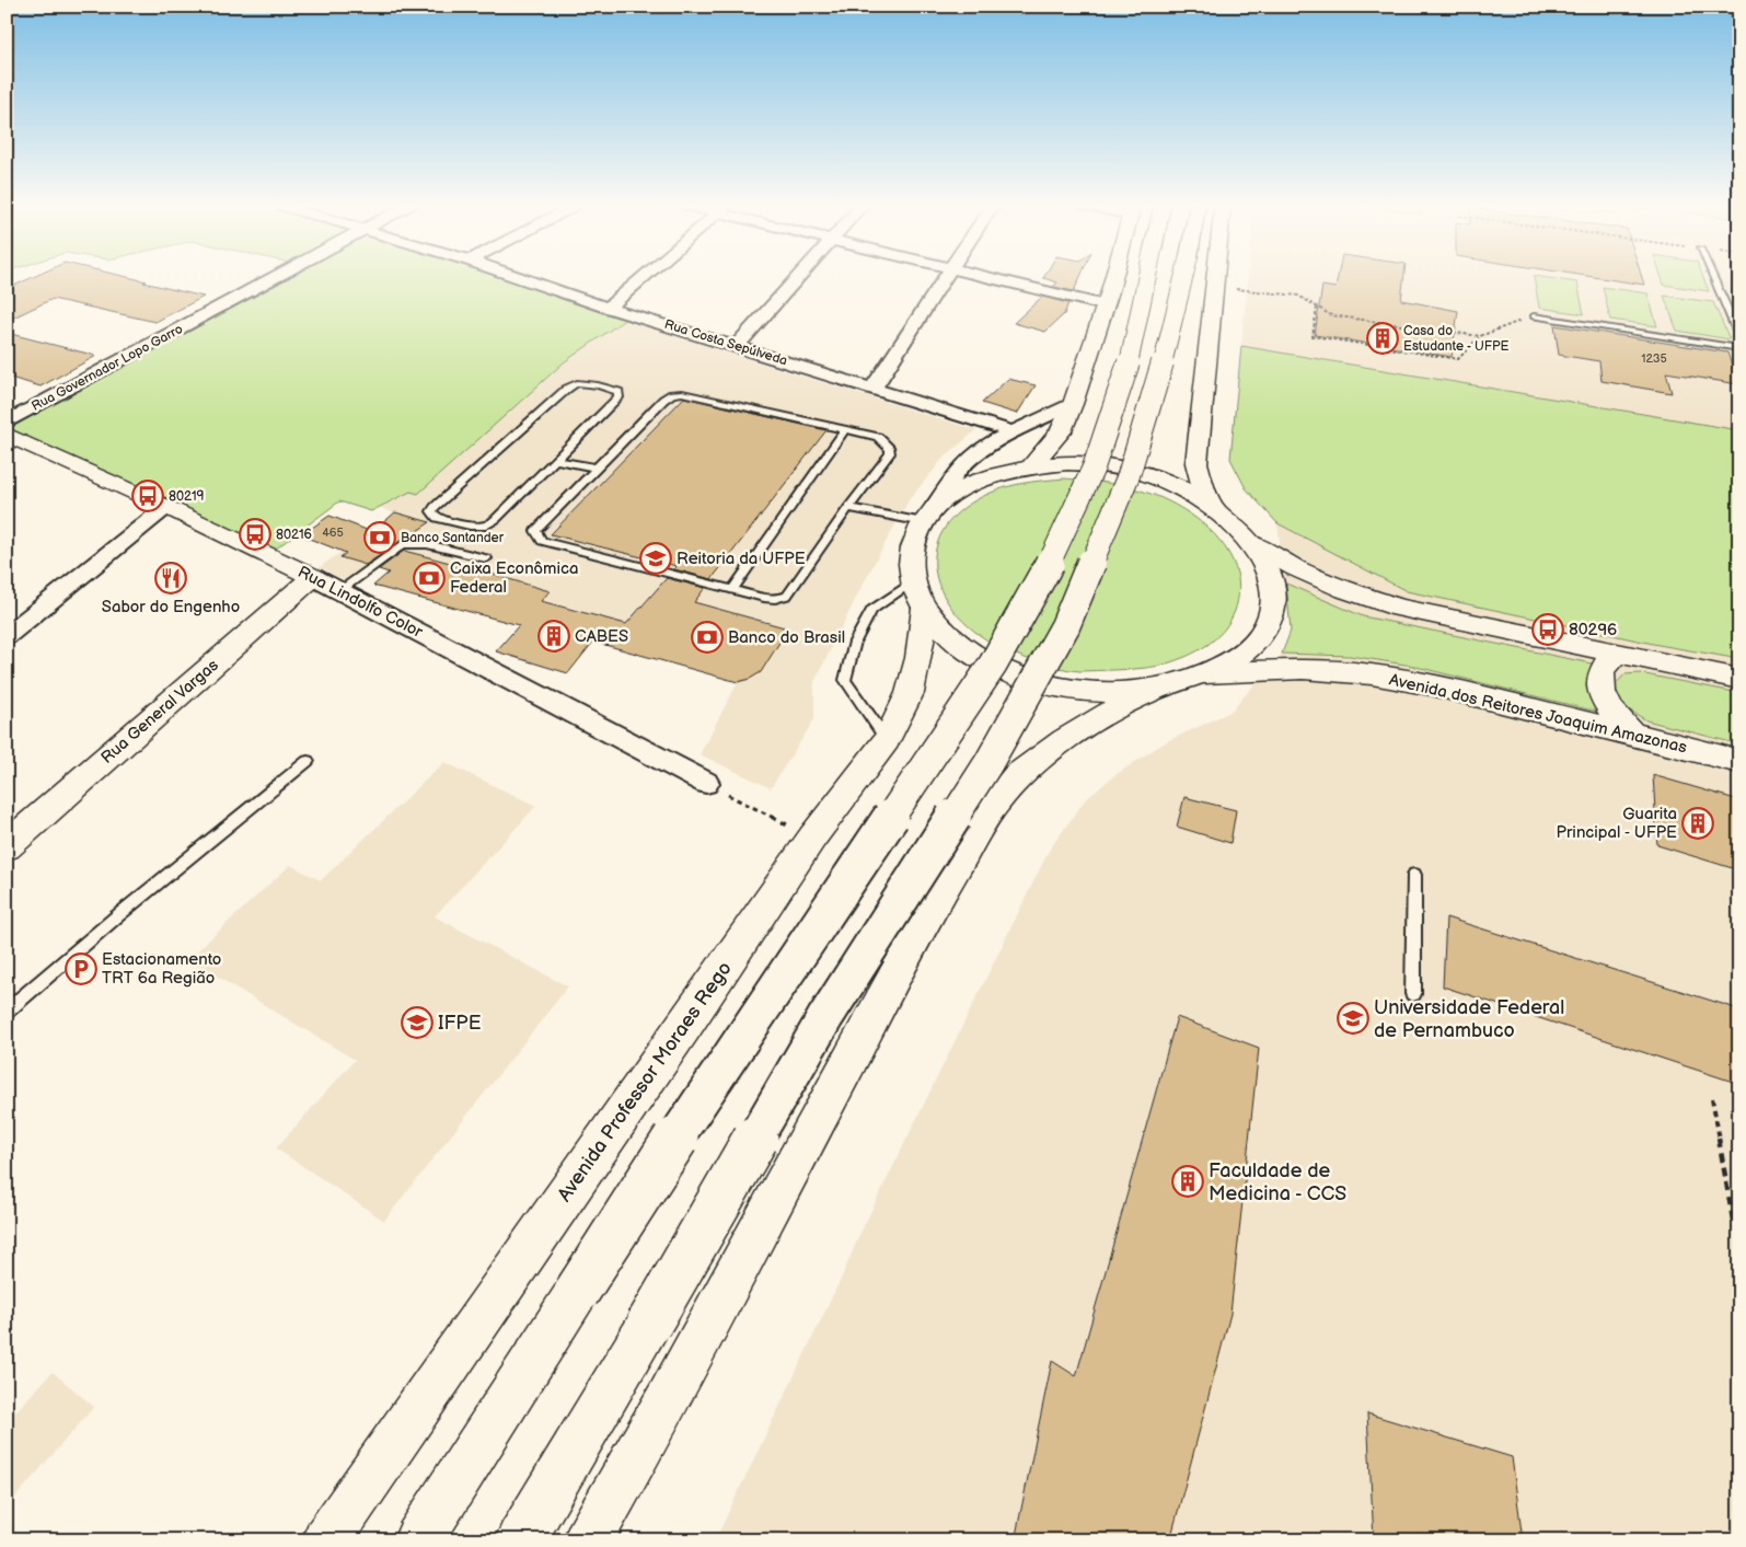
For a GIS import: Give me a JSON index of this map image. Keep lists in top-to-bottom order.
{
  "streets": {
    "main road": [
      "Rua Lindolfo Color",
      "Rua General Vargas",
      "Avenida dos Reitores Joaquim Amazonas",
      "Avenida Professor Moraes Rego"
    ],
    "street": ["Rua Costa Sepúlveda", "Rua Governador Lopo Garro"]
  },
  "crossings": [
    ["Rua Lindolfo Color", "Rua General Vargas"]
  ],
  "places": {
    "building": [
      "Casa do Estudante - UFPE",
      "CABES",
      "Guarita Principal - UFPE",
      "Faculdade de Medicina - CCS"
    ],
    "bus stop": ["80219", "80216", "80296"],
    "bank": ["Banco Santander", "Caixa Econômica Federal", "Banco do Brasil"],
    "school or university": ["Reitoria da UFPE", "Universidade Federal de Pernambuco", "IFPE"],
    "restaurant": ["Sabor do Engenho"],
    "parking": ["Estacionamento TRT 6a Região"]
  },
  "house_numbers": ["1235", "465"]
}
